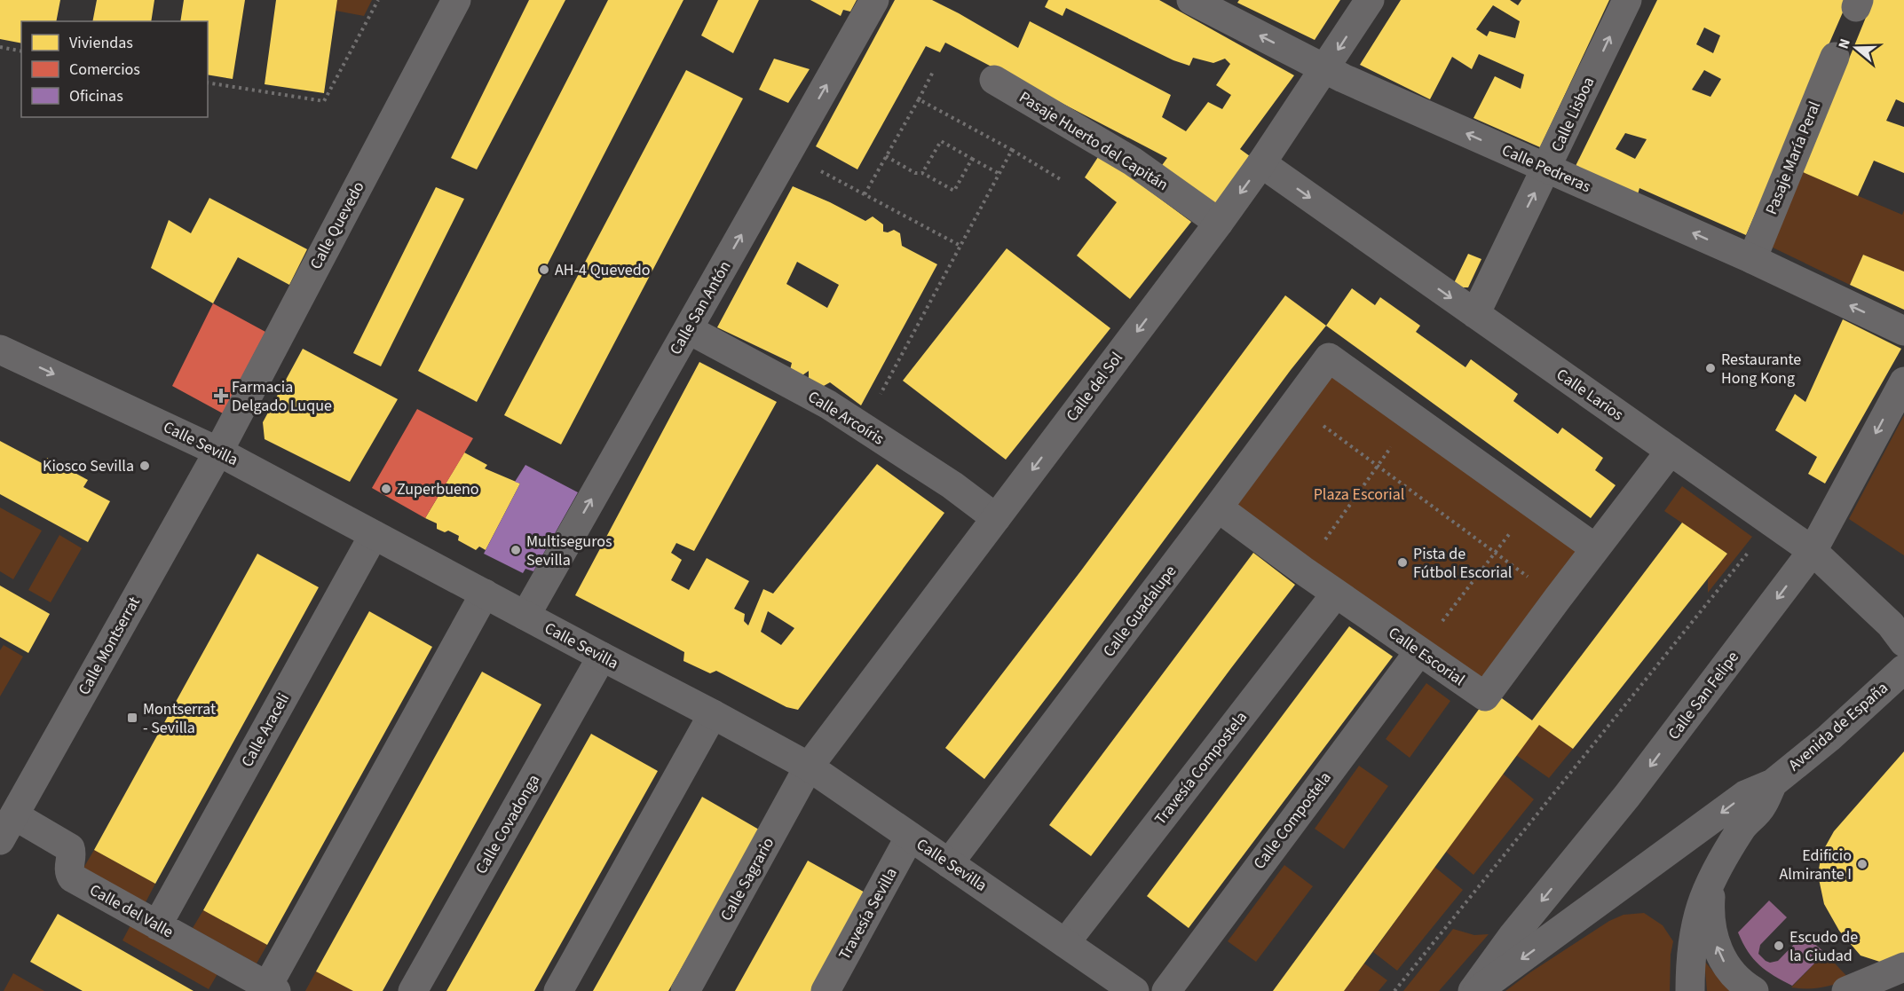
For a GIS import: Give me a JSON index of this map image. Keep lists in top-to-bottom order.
{
  "streets": {
    "street": [
      "Calle Lisboa",
      "Pasaje Huerto del Capitán",
      "Pasaje María Peral",
      "Calle Pedreras",
      "Calle Quevedo",
      "Calle San Antón",
      "Calle del Sol",
      "Calle Larios",
      "Calle Arcoíris",
      "Calle Sevilla",
      "Calle Guadalupe",
      "Calle Montserrat",
      "Calle Escorial",
      "Calle San Felipe",
      "Avenida de España",
      "Calle Araceli",
      "Travesía Compostela",
      "Calle Compostela",
      "Calle Covadonga",
      "Calle Sagrario",
      "Calle del Valle",
      "Travesía Sevilla"
    ]
  },
  "crossings": [
    ["Calle Lisboa", "Calle Pedreras"],
    ["Calle Lisboa", "Calle Larios"],
    ["Pasaje Huerto del Capitán", "Calle del Sol"],
    ["Pasaje María Peral", "Calle Pedreras"],
    ["Calle Pedreras", "Calle del Sol"],
    ["Calle Quevedo", "Calle Sevilla"],
    ["Calle Quevedo", "Calle Montserrat"],
    ["Calle San Antón", "Calle Arcoíris"],
    ["Calle San Antón", "Calle Sevilla"],
    ["Calle del Sol", "Calle Larios"],
    ["Calle del Sol", "Calle Arcoíris"],
    ["Calle del Sol", "Calle Sevilla"],
    ["Calle del Sol", "Calle Sagrario"],
    ["Calle Larios", "Calle Escorial"],
    ["Calle Larios", "Calle San Felipe"],
    ["Calle Sevilla", "Calle Guadalupe"],
    ["Calle Sevilla", "Calle Montserrat"],
    ["Calle Sevilla", "Calle Araceli"],
    ["Calle Sevilla", "Travesía Compostela"],
    ["Calle Sevilla", "Calle Covadonga"],
    ["Calle Sevilla", "Calle Sagrario"],
    ["Calle Sevilla", "Travesía Sevilla"],
    ["Calle Guadalupe", "Calle Escorial"],
    ["Calle Montserrat", "Calle del Valle"],
    ["Calle Escorial", "Travesía Compostela"],
    ["Calle Escorial", "Calle Compostela"],
    ["Calle Araceli", "Calle del Valle"]
  ],
  "one_way": [
    "Calle Lisboa",
    "Calle Pedreras",
    "Calle San Antón",
    "Calle del Sol"
  ],
  "parks": ["Plaza Escorial"],
  "places": {
    "other": [
      "AH-4 Quevedo",
      "Restaurante Hong Kong",
      "Kiosco Sevilla",
      "Zuperbueno",
      "Multiseguros Sevilla",
      "Pista de Fútbol Escorial",
      "Edificio Almirante I",
      "Escudo de la Ciudad"
    ],
    "health": ["Farmacia Delgado Luque"],
    "transit": ["Montserrat - Sevilla"]
  },
  "legend": ["Viviendas", "Comercios", "Oficinas"],
  "north": "left"
}
